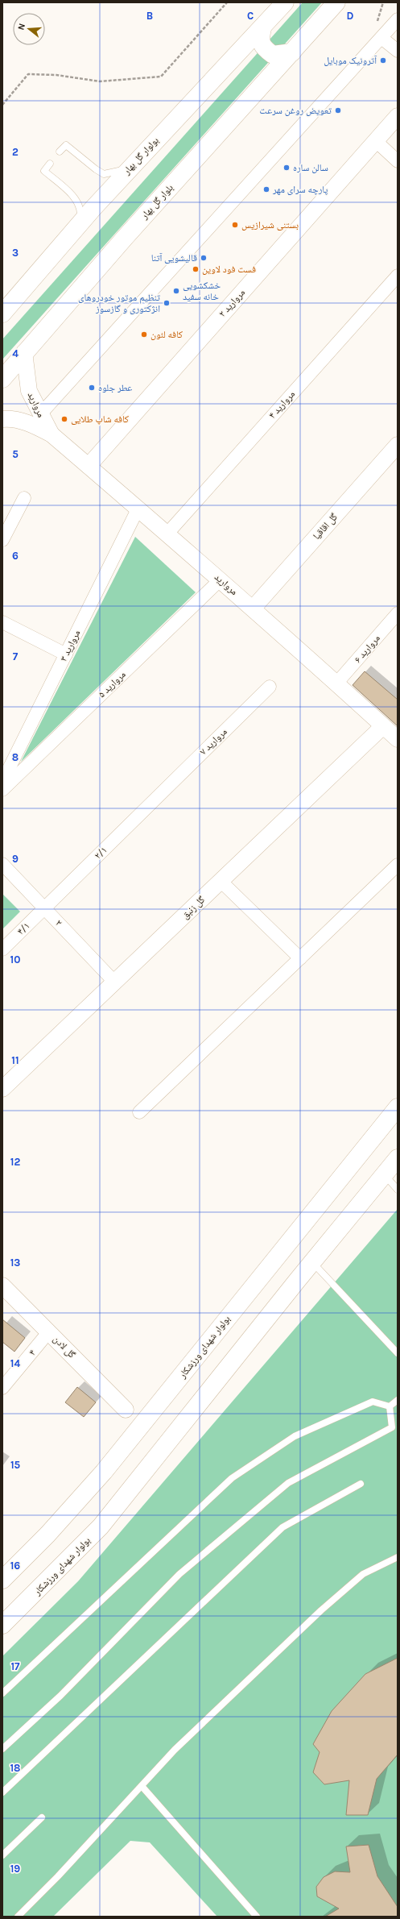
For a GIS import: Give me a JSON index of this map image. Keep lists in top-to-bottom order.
{
  "streets": {
    "main road": ["بولوار گل بهار", "بلوار گل بهار", "بولوار شهدای ورزشکار"],
    "street": [
      "مروارید ۲",
      "مروارید",
      "مروارید ۴",
      "گل اقاقیا",
      "مروارید ۳",
      "مروارید ۶",
      "مروارید ۵",
      "مروارید ۷",
      "۲/۱",
      "گل زنبق",
      "۲",
      "۴/۱",
      "گل لادن",
      "۴"
    ]
  },
  "crossings": [
    ["بلوار گل بهار", "مروارید"],
    ["مروارید ۲", "مروارید"],
    ["مروارید", "مروارید ۴"],
    ["مروارید", "گل اقاقیا"],
    ["مروارید", "مروارید ۳"],
    ["مروارید", "مروارید ۶"],
    ["مروارید", "مروارید ۵"],
    ["مروارید", "گل زنبق"],
    ["مروارید ۷", "۲/۱"],
    ["۲/۱", "۲"],
    ["۲/۱", "۴/۱"],
    ["گل زنبق", "۲"],
    ["۲", "۴/۱"],
    ["گل لادن", "۴"]
  ],
  "places": [
    "آترونیک موبایل",
    "تعویض روغن سرعت",
    "سالن ساره",
    "پارچه سرای مهر",
    "بستنی شیرازیس",
    "قالیشویی آتنا",
    "فست فود لاوین",
    "خشکشویی خانه سفید",
    "تنظیم موتور خودروهای انژکتوری و گازسوز",
    "کافه لئون",
    "عطر جلوه",
    "کافه شاپ طلایی"
  ],
  "north": "left",
  "grid": {
    "columns": ["B", "C", "D"],
    "rows": [
      "2",
      "3",
      "4",
      "5",
      "6",
      "7",
      "8",
      "9",
      "10",
      "11",
      "12",
      "13",
      "14",
      "15",
      "16",
      "17",
      "18",
      "19"
    ]
  }
}
